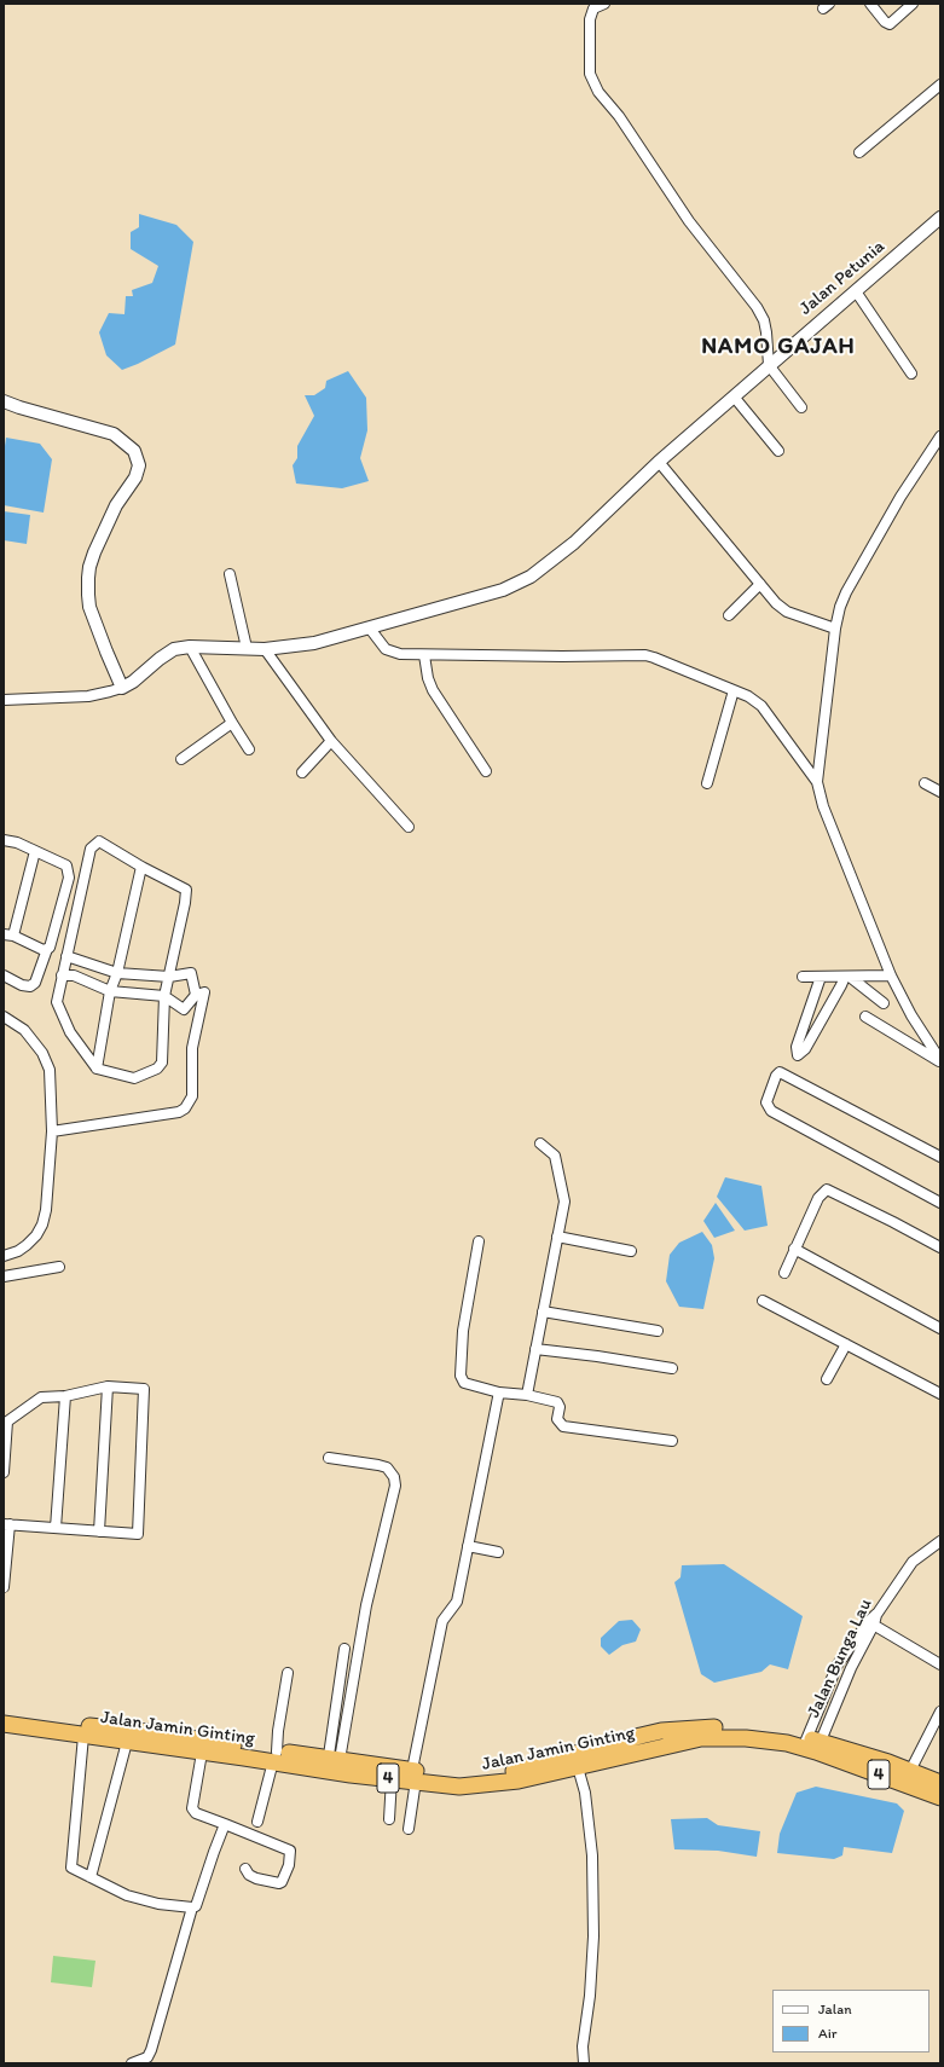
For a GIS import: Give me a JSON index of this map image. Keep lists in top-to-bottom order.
{
  "streets": {
    "highway": ["Jalan Jamin Ginting", "4"],
    "street": ["Jalan Petunia", "Jalan Bunga Lau"]
  },
  "crossings": [
    ["Jalan Bunga Lau", "Jalan Jamin Ginting"]
  ],
  "districts": ["NAMO GAJAH"],
  "legend": ["Jalan", "Air"]
}
